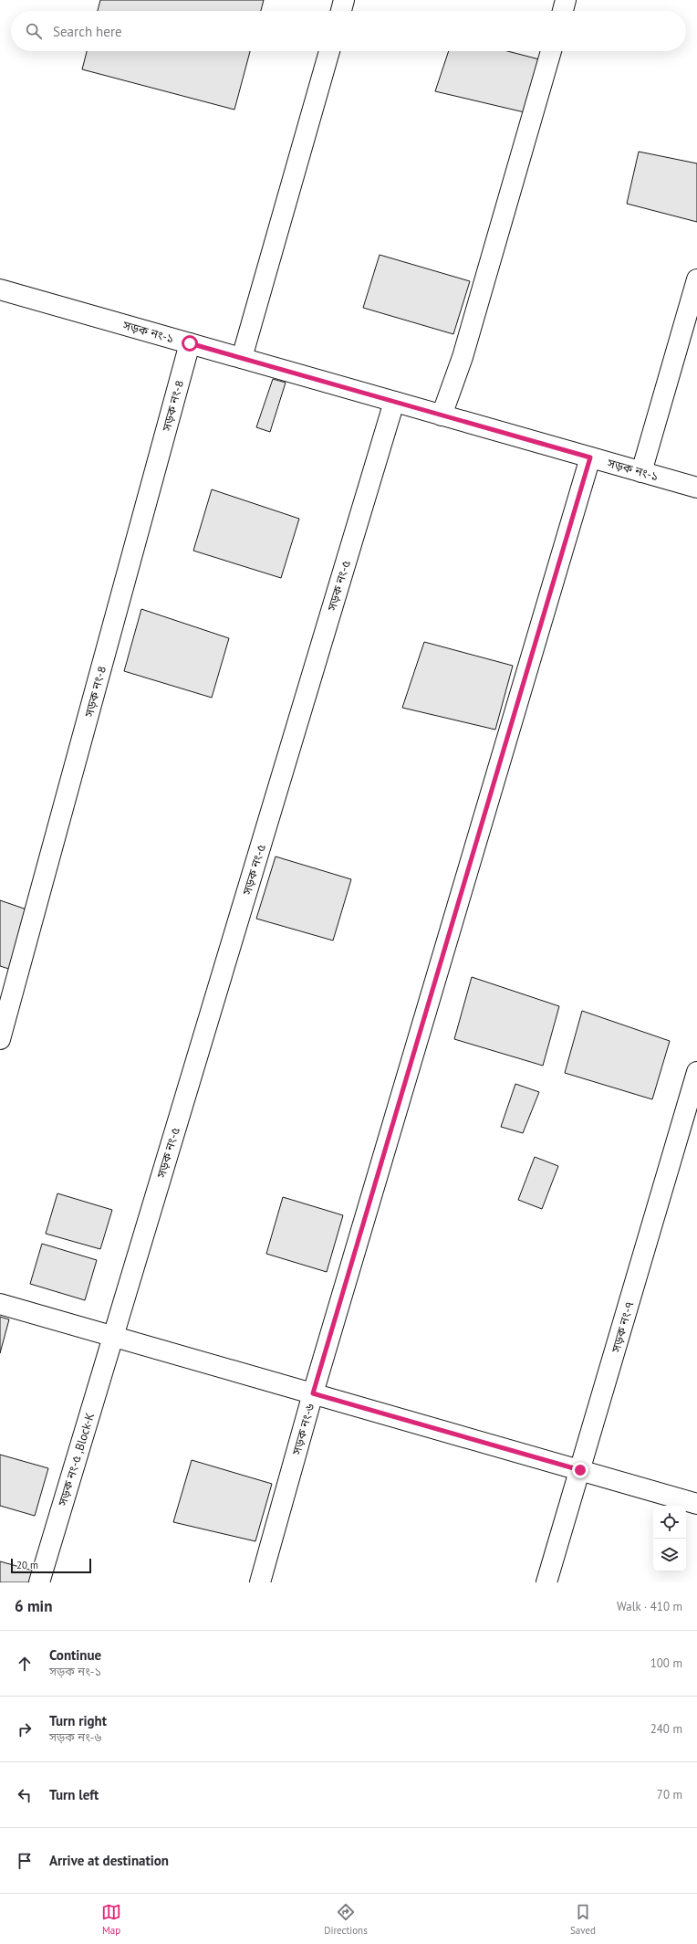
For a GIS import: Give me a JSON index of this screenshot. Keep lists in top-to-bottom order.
{
  "streets": {
    "street": [
      "সড়ক নং-১",
      "সড়ক নং-৪",
      "সড়ক নং-৫",
      "সড়ক নং-৭",
      "সড়ক নং-৬",
      "সড়ক নং-৫ ,Block-K"
    ]
  },
  "crossings": [
    ["সড়ক নং-১", "সড়ক নং-৪"],
    ["সড়ক নং-১", "সড়ক নং-৫"],
    ["সড়ক নং-১", "সড়ক নং-৬"],
    ["সড়ক নং-৫", "সড়ক নং-৫ ,Block-K"]
  ],
  "scale_bar": "20 m",
  "page": {
    "search": "Search here",
    "scale": "20 m",
    "heading": ["6 min", "Walk · 410 m"],
    "list": [
      ["Continue", "সড়ক নং-১", "100 m"],
      ["Turn right", "সড়ক নং-৬", "240 m"],
      ["Turn left", "70 m"],
      "Arrive at destination"
    ],
    "nav": ["Map", "Directions", "Saved"]
  }
}
